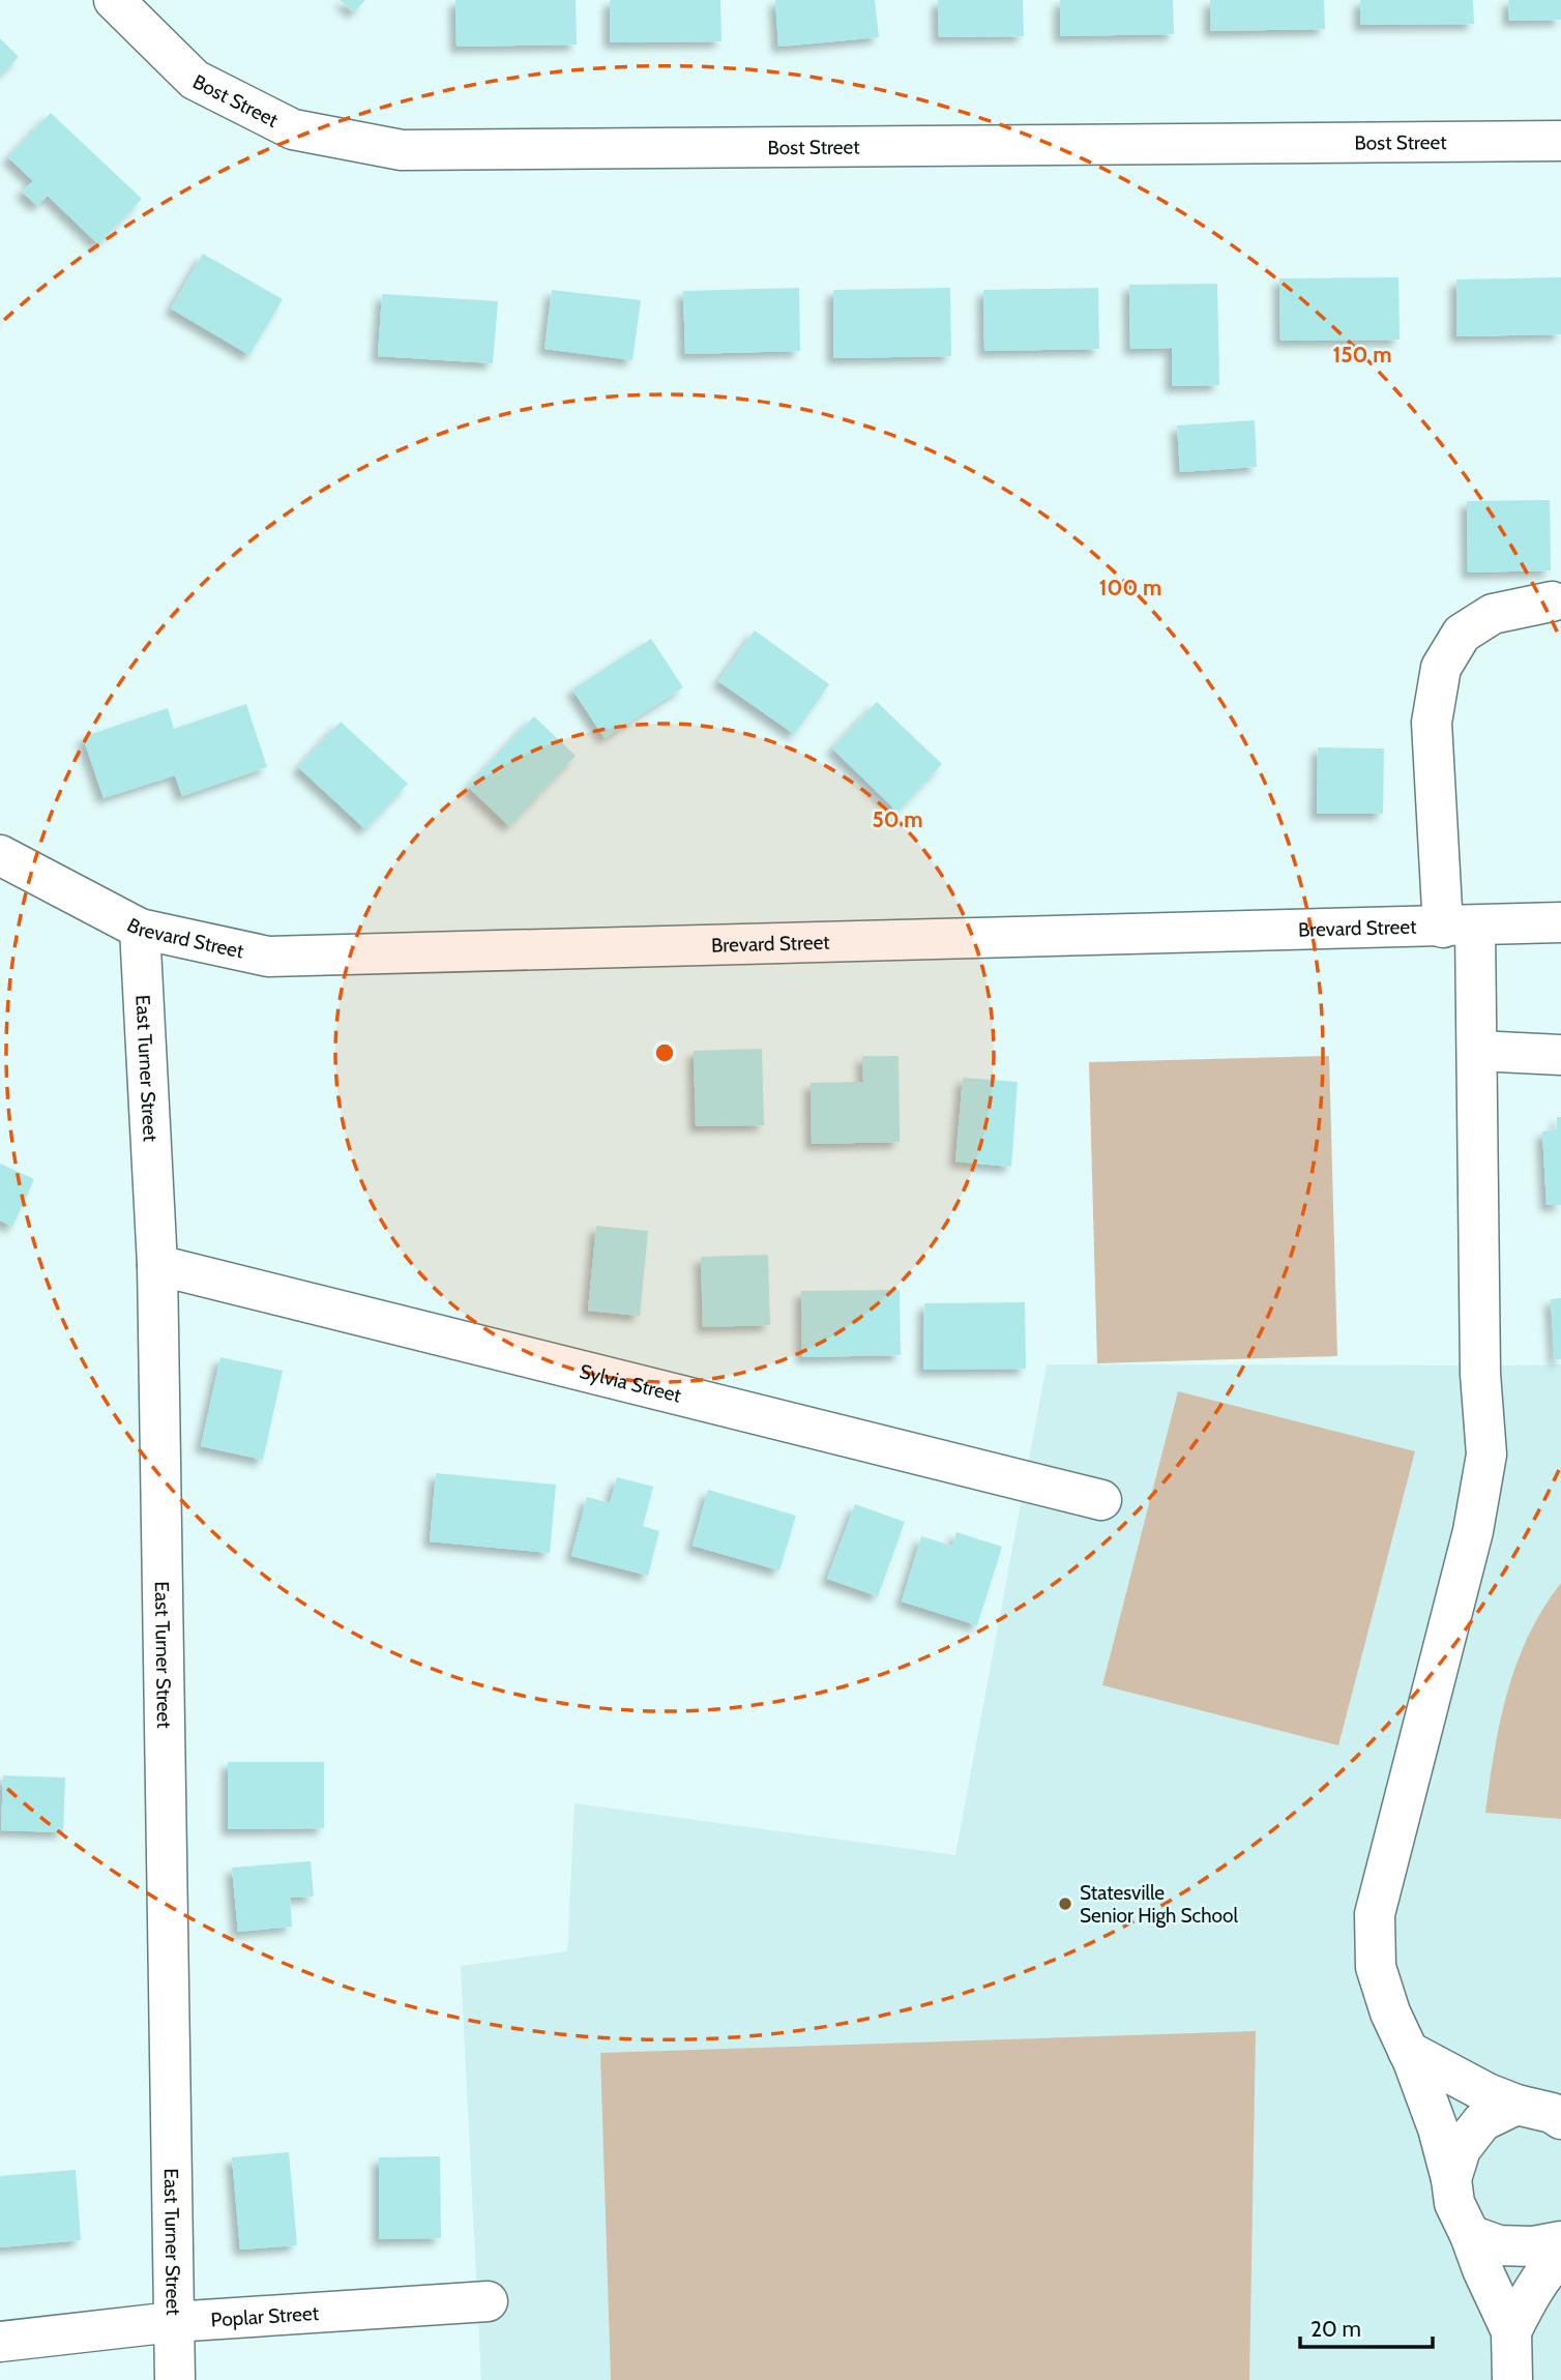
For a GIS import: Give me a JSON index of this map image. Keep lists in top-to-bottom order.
{
  "streets": {
    "street": [
      "Bost Street",
      "Brevard Street",
      "East Turner Street",
      "Sylvia Street",
      "Poplar Street"
    ]
  },
  "crossings": [
    ["Brevard Street", "East Turner Street"],
    ["East Turner Street", "Sylvia Street"],
    ["East Turner Street", "Poplar Street"]
  ],
  "places": ["Statesville Senior High School"],
  "scale_bar": "20 m",
  "rings": ["150 m", "100 m", "50 m"]
}
